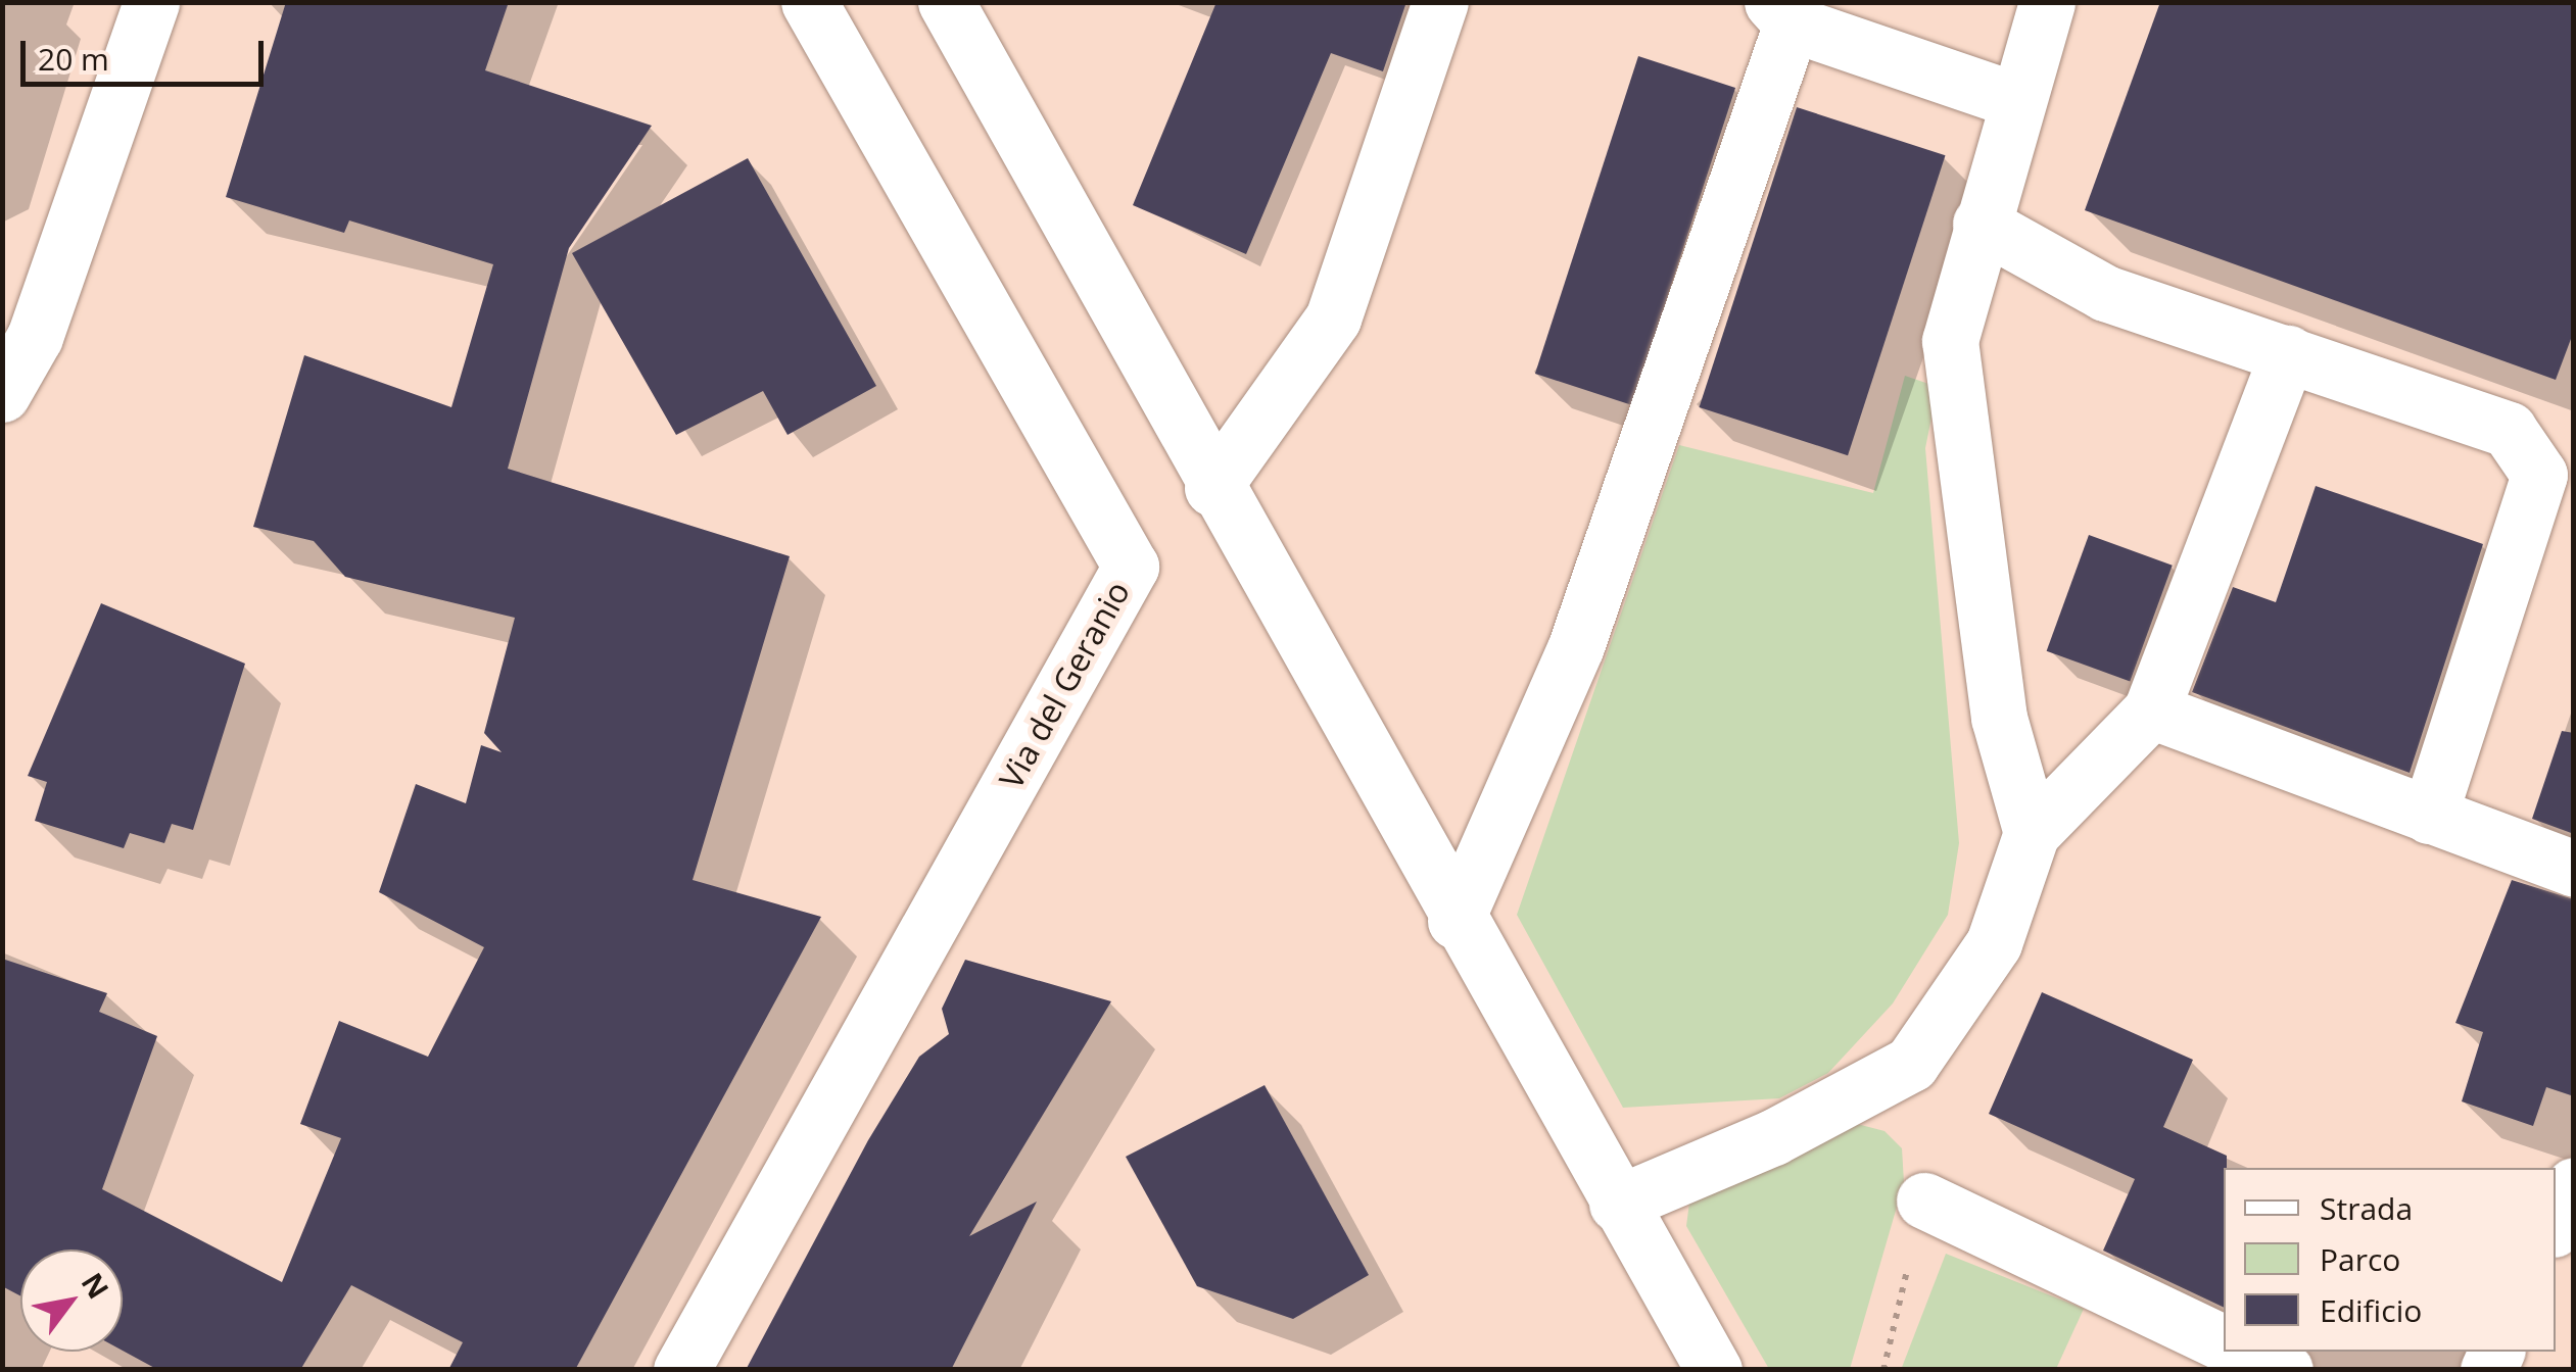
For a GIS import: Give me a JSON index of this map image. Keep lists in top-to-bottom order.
{
  "streets": {
    "street": ["Via del Geranio"]
  },
  "legend": ["Strada", "Parco", "Edificio"],
  "scale_bar": "20 m",
  "north": "top right"
}
